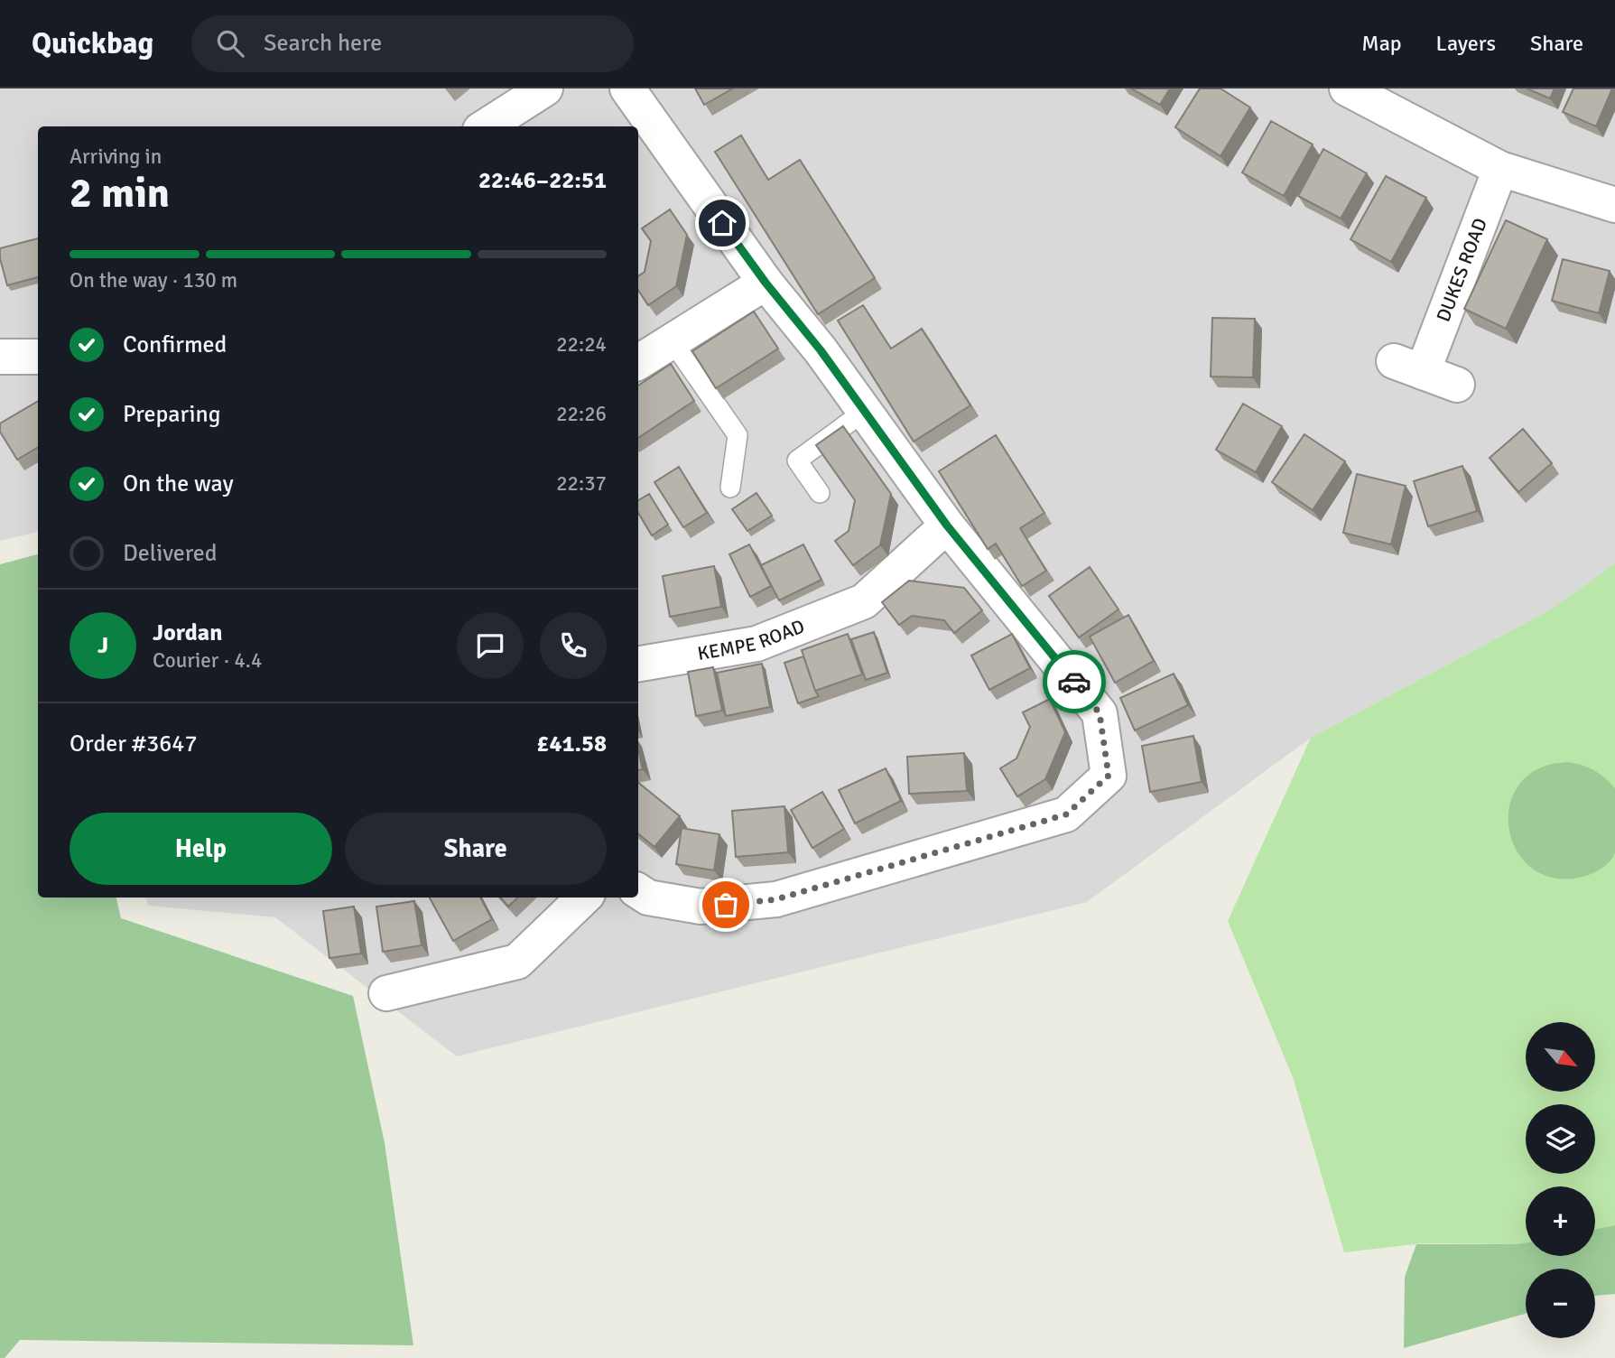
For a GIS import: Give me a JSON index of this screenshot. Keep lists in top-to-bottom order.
{
  "streets": {
    "street": ["DUKES ROAD", "KEMPE ROAD"]
  },
  "north": "bottom right",
  "page": {
    "header": "Quickbag",
    "search": "Search here",
    "nav": ["Map", "Layers", "Share"],
    "heading": ["2 min", "Arriving in", "22:46–22:51"],
    "panel": [
      "Jordan",
      "Courier · 4.4",
      "Order #3647",
      "£41.58"
    ],
    "bar": "On the way · 130 m",
    "list": [
      ["Confirmed", "22:24"],
      ["Preparing", "22:26"],
      ["On the way", "22:37"],
      "Delivered"
    ],
    "round": "J",
    "buttons": ["Help", "Share"],
    "map_buttons": ["+", "−"]
  }
}
